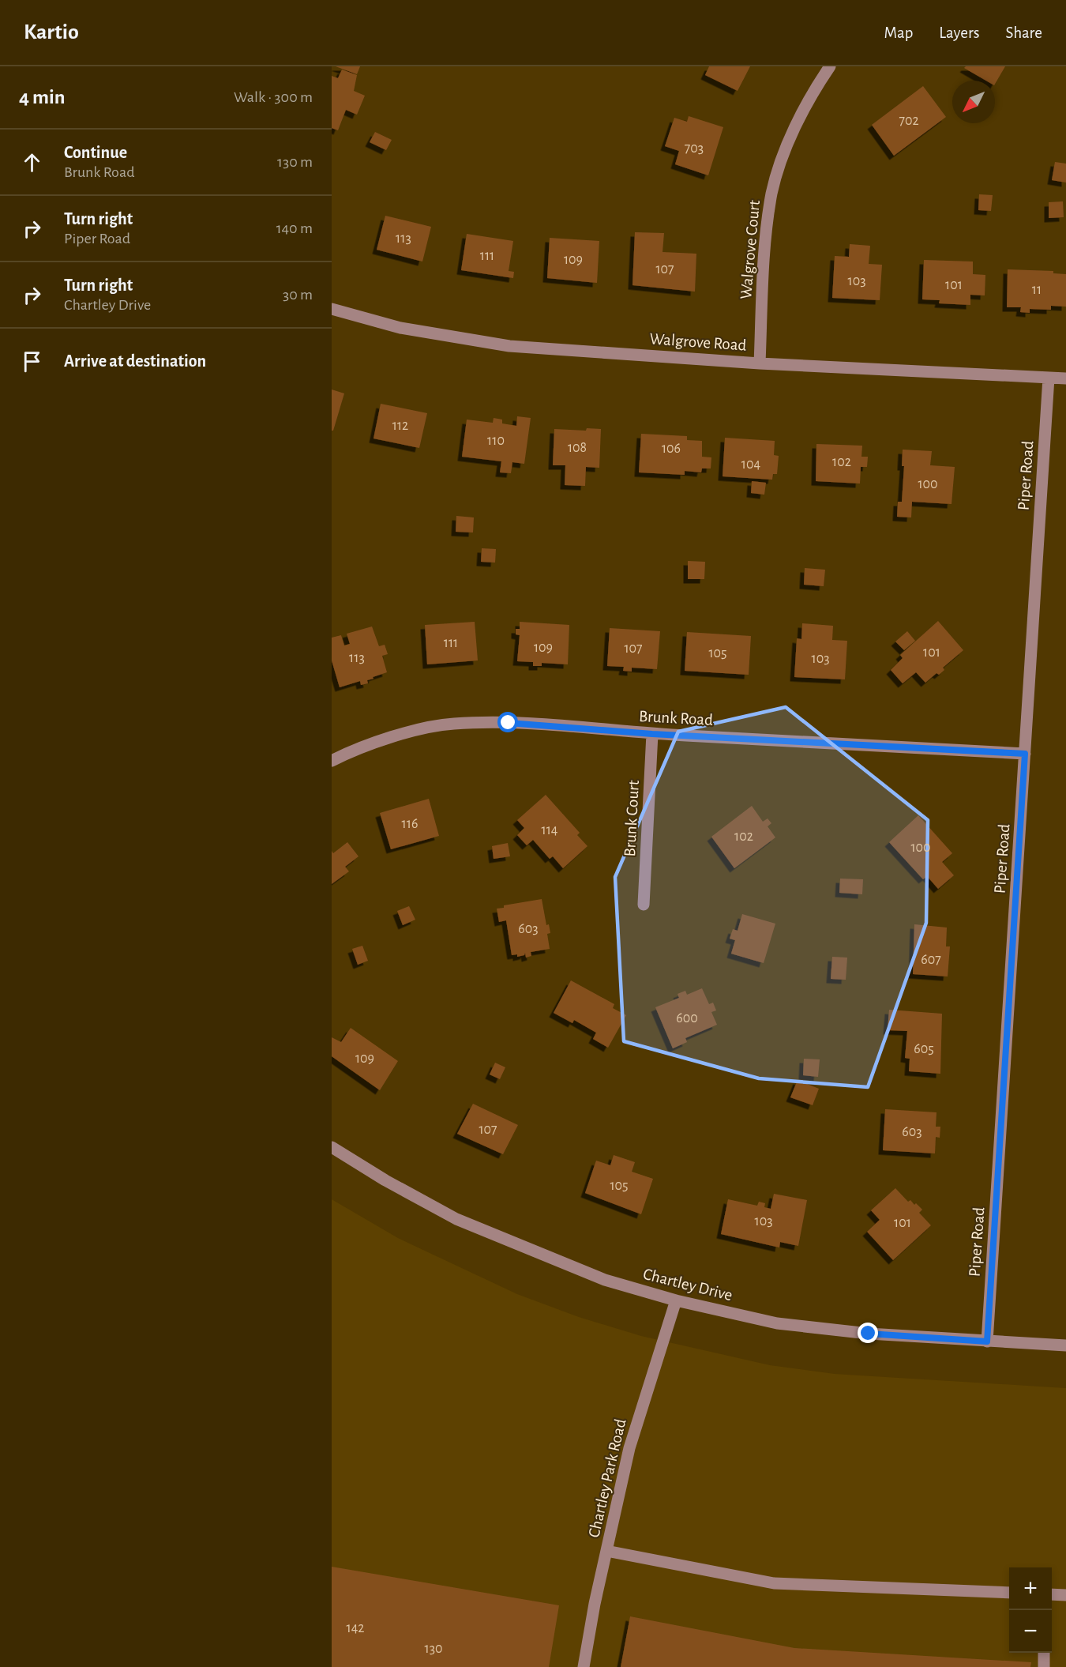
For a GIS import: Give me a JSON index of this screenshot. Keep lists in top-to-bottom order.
{
  "streets": {
    "street": [
      "Walgrove Court",
      "Walgrove Road",
      "Piper Road",
      "Brunk Road",
      "Brunk Court",
      "Chartley Drive",
      "Chartley Park Road"
    ]
  },
  "crossings": [
    ["Walgrove Court", "Walgrove Road"],
    ["Walgrove Road", "Piper Road"],
    ["Piper Road", "Brunk Road"],
    ["Piper Road", "Chartley Drive"],
    ["Brunk Road", "Brunk Court"],
    ["Chartley Drive", "Chartley Park Road"]
  ],
  "house_numbers": [
    "702",
    "703",
    "113",
    "111",
    "109",
    "107",
    "103",
    "101",
    "11",
    "112",
    "110",
    "108",
    "106",
    "102",
    "104",
    "100",
    "111",
    "109",
    "107",
    "101",
    "105",
    "113",
    "103",
    "116",
    "114",
    "102",
    "100",
    "603",
    "607",
    "600",
    "605",
    "109",
    "107",
    "603",
    "105",
    "103",
    "101",
    "142",
    "130"
  ],
  "north": "bottom left",
  "page": {
    "header": "Kartio",
    "nav": ["Map", "Layers", "Share"],
    "heading": ["4 min", "Walk · 300 m"],
    "list": [
      ["Continue", "Brunk Road", "130 m"],
      ["Turn right", "Piper Road", "140 m"],
      ["Turn right", "Chartley Drive", "30 m"],
      "Arrive at destination"
    ],
    "map_buttons": ["+", "−"]
  }
}
